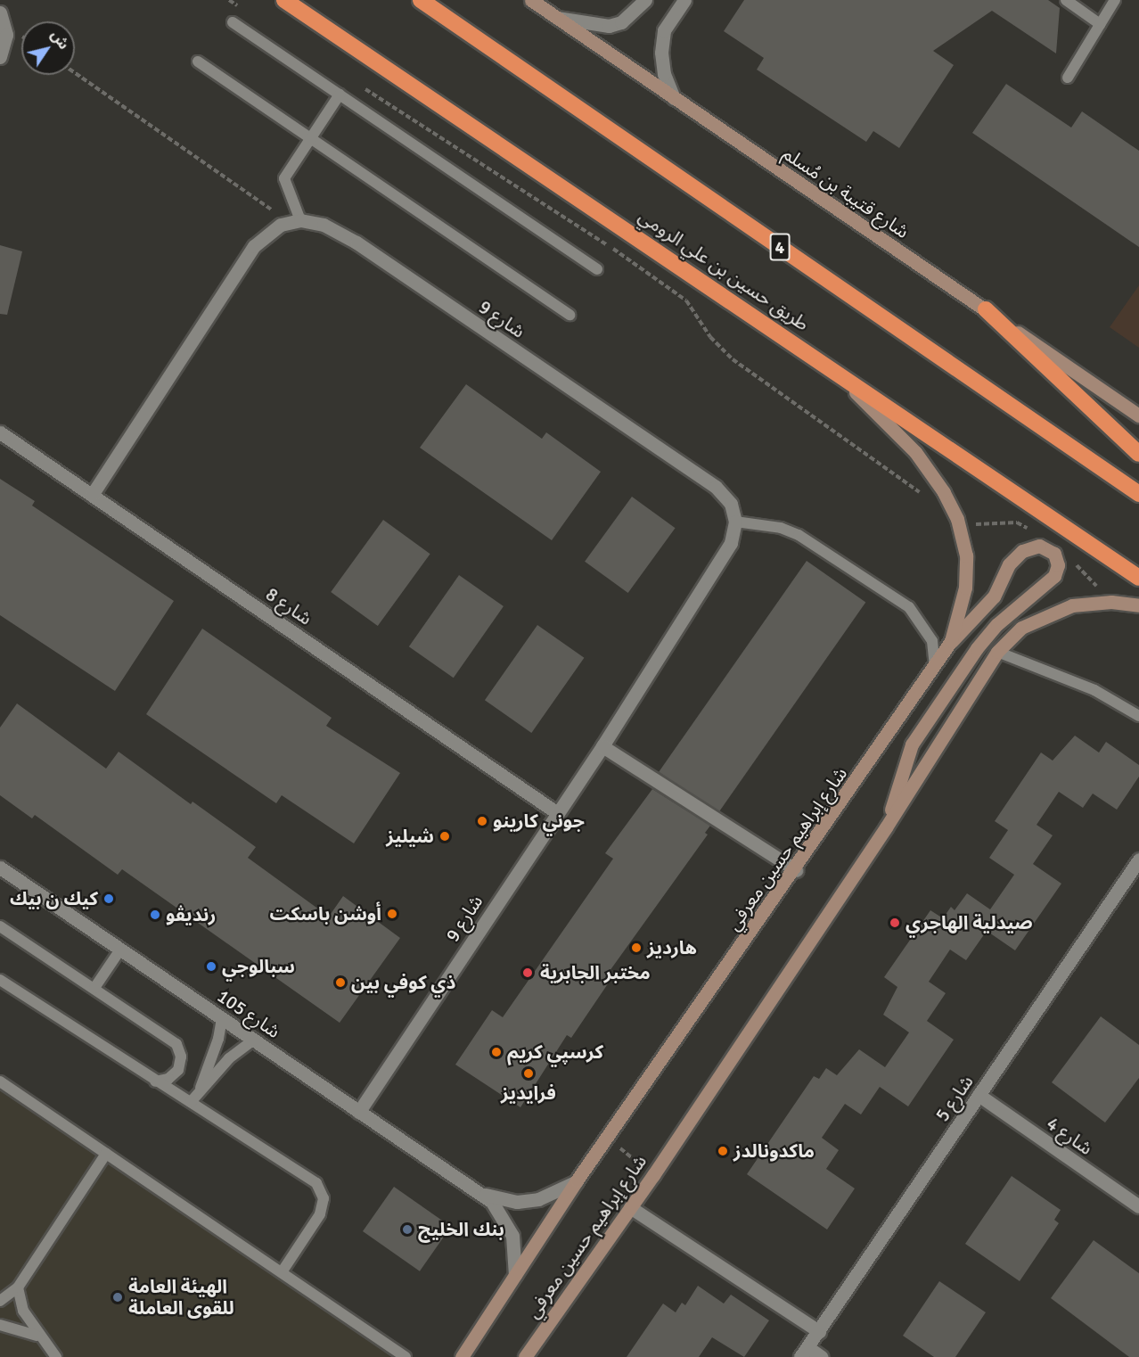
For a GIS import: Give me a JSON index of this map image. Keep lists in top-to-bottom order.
{
  "streets": {
    "highway": ["4", "طريق حسين بن علي الرومي"],
    "street": [
      "شارع قتيبة بن مُسلم",
      "شارع 9",
      "شارع 8",
      "شارع إبراهيم حسين معرفي",
      "شارع 105",
      "شارع 5",
      "شارع 4"
    ]
  },
  "crossings": [
    ["طريق حسين بن علي الرومي", "شارع إبراهيم حسين معرفي"],
    ["شارع 9", "شارع 8"],
    ["شارع 9", "شارع 105"],
    ["شارع إبراهيم حسين معرفي", "شارع 105"],
    ["شارع 5", "شارع 4"]
  ],
  "places": [
    "جوني كارينو",
    "شيليز",
    "كيك ن بيك",
    "أوشن باسكت",
    "رنديڤو",
    "صيدلية الهاجري",
    "هارديز",
    "سبالوجي",
    "مختبر الجابرية",
    "ذي كوفي بين",
    "كرسپي كريم",
    "فرايديز",
    "ماكدونالدز",
    "بنك الخليج",
    "الهيئة العامة للقوى العاملة"
  ],
  "north": "top right"
}
